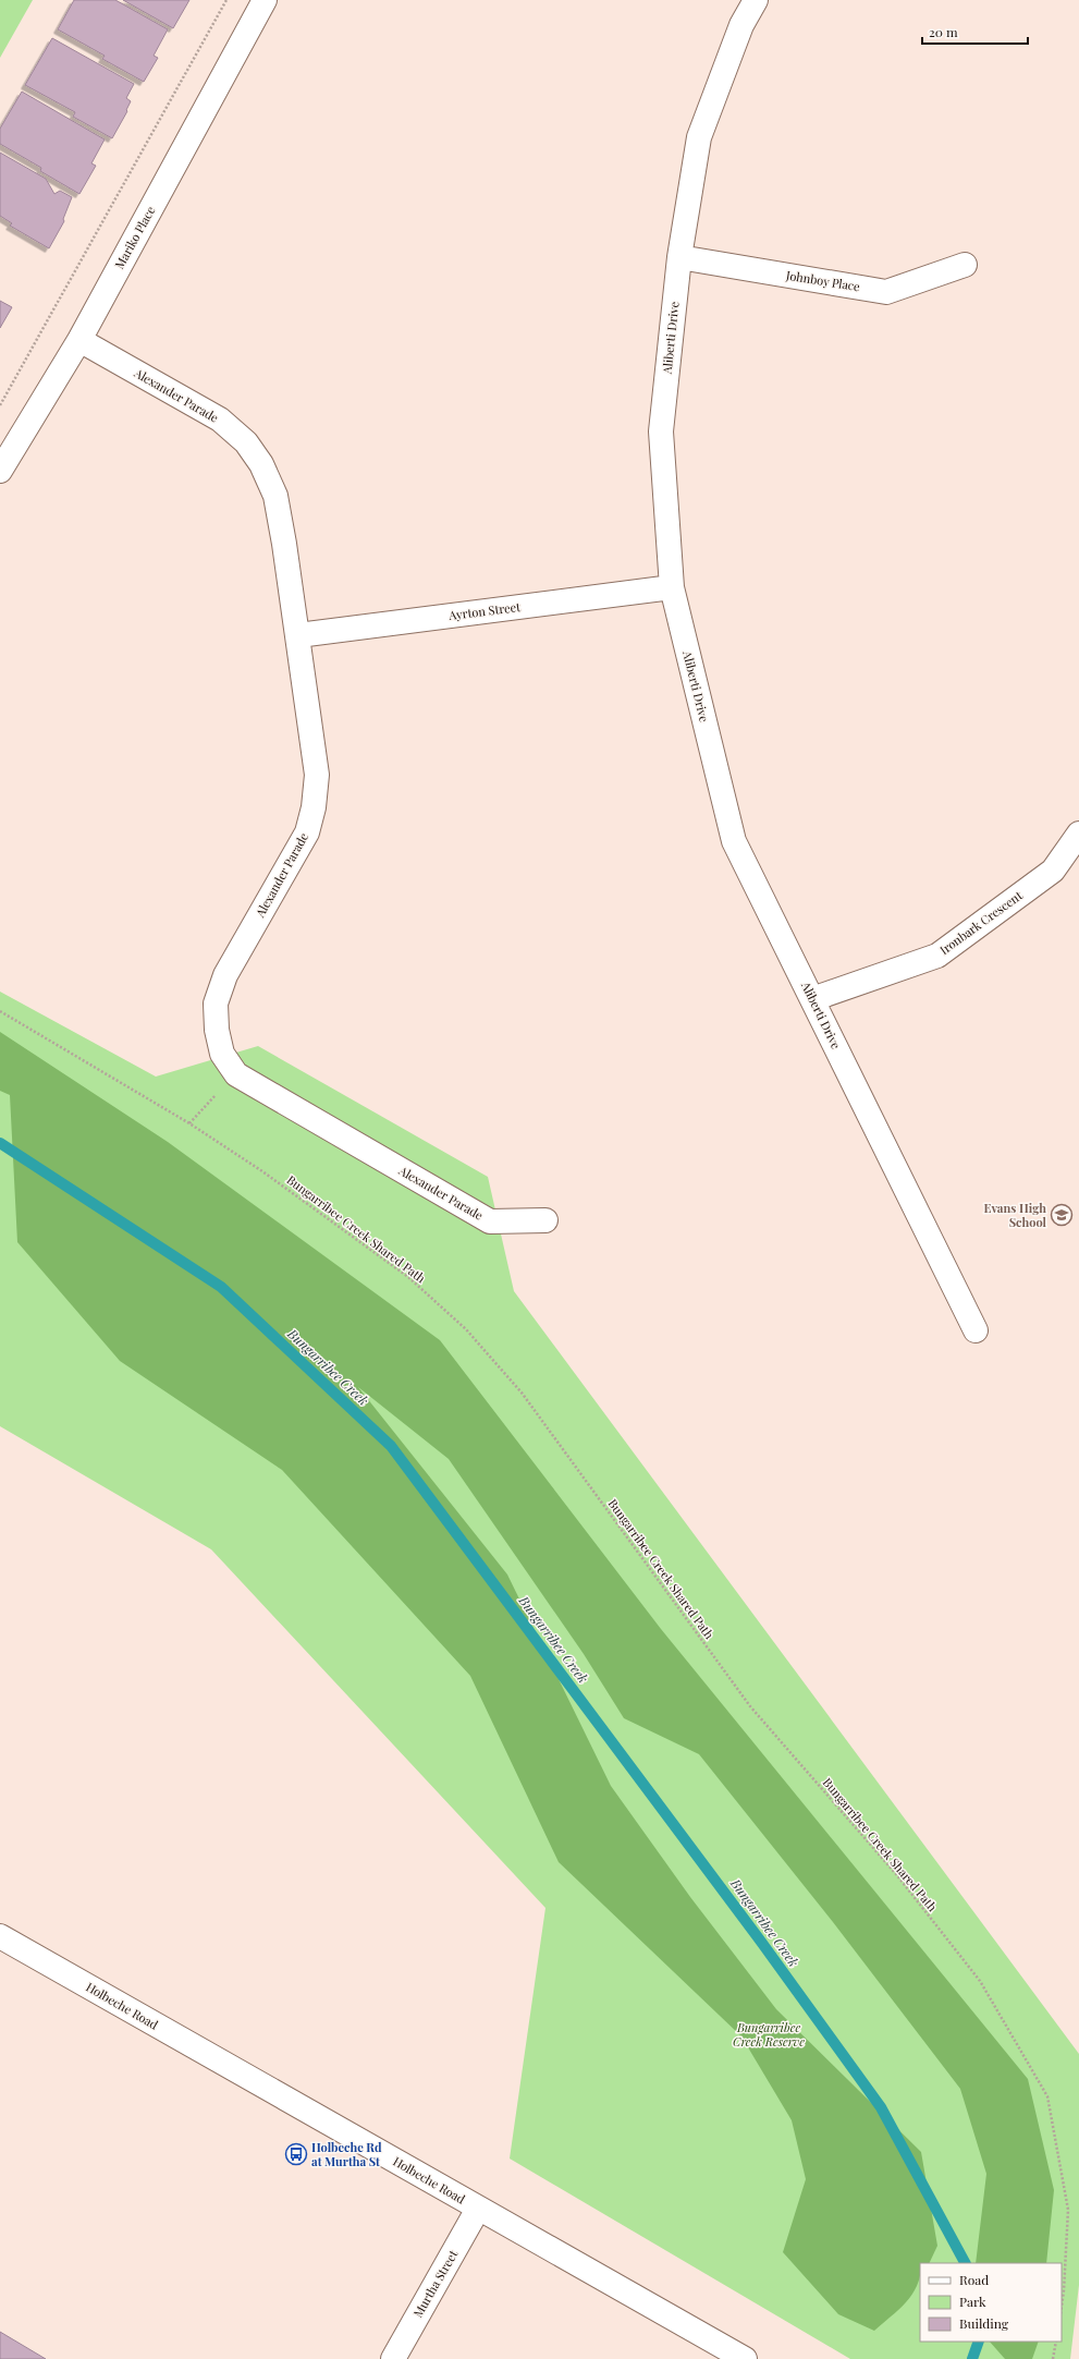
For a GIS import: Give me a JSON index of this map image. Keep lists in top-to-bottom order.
{
  "streets": {
    "street": [
      "Mariko Place",
      "Johnboy Place",
      "Aliberti Drive",
      "Alexander Parade",
      "Ayrton Street",
      "Ironbark Crescent",
      "Holbeche Road",
      "Murtha Street"
    ],
    "path": ["Bungarribee Creek Shared Path"]
  },
  "crossings": [
    ["Mariko Place", "Alexander Parade"],
    ["Johnboy Place", "Aliberti Drive"],
    ["Aliberti Drive", "Ayrton Street"],
    ["Aliberti Drive", "Ironbark Crescent"],
    ["Alexander Parade", "Ayrton Street"],
    ["Holbeche Road", "Murtha Street"]
  ],
  "water": ["Bungarribee Creek"],
  "parks": ["Bungarribee Creek Reserve"],
  "places": {
    "school or university": ["Evans High School"],
    "bus stop": ["Holbeche Rd at Murtha St"]
  },
  "legend": ["Road", "Park", "Building"],
  "scale_bar": "20 m"
}
